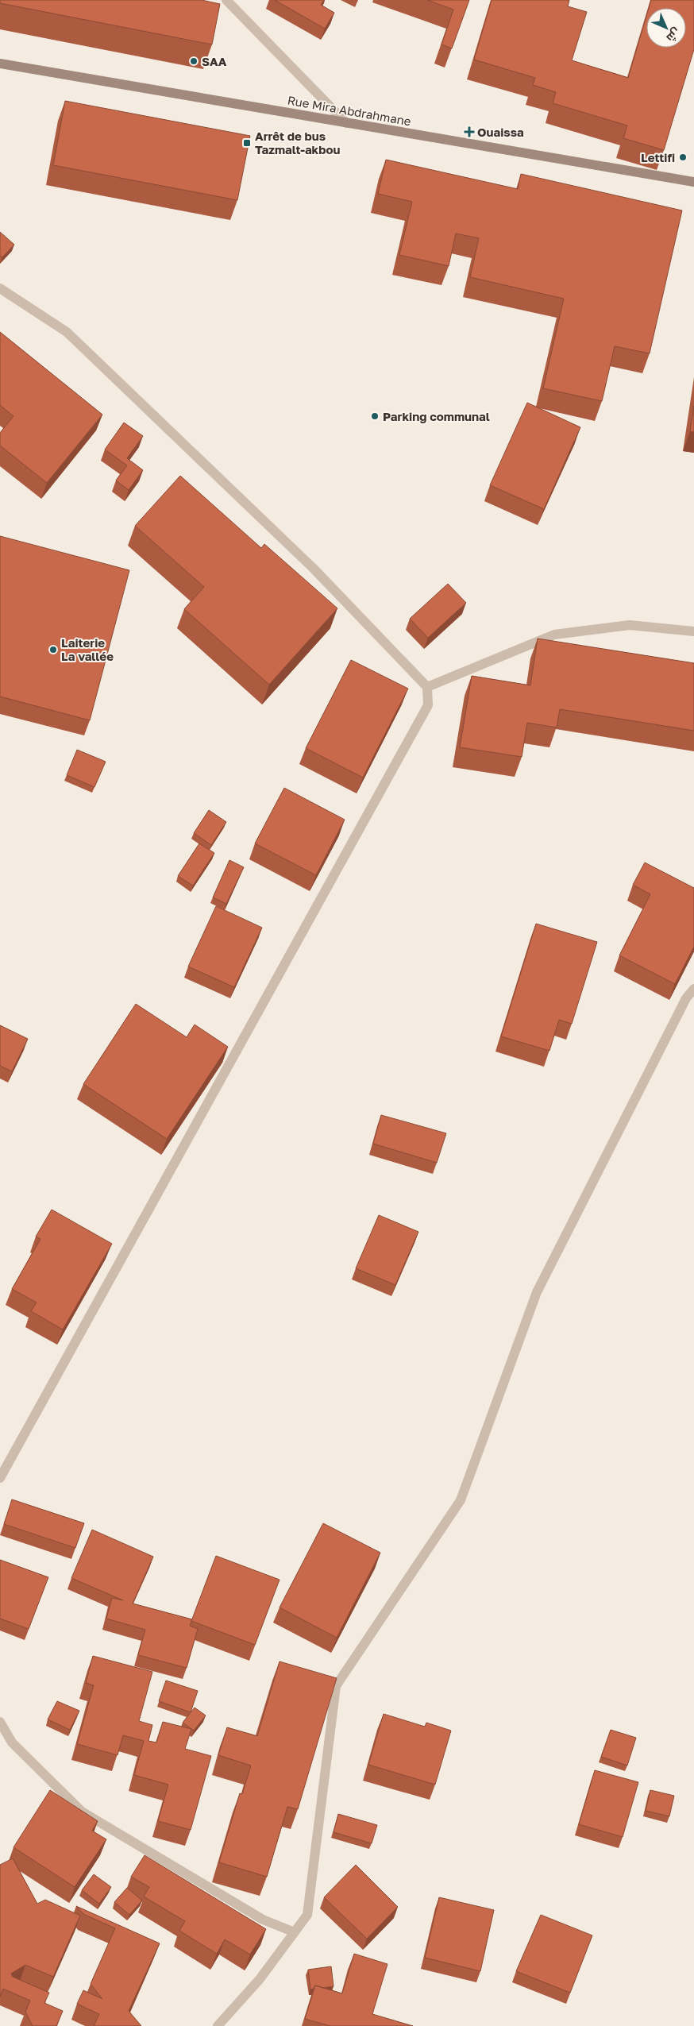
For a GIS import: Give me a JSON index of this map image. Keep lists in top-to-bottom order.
{
  "streets": {
    "main road": ["Rue Mira Abdrahmane"]
  },
  "places": {
    "other": [
      "SAA",
      "Lettifi",
      "Parking communal",
      "Laiterie La vallée"
    ],
    "health": ["Ouaissa"],
    "transit": ["Arrêt de bus Tazmalt-akbou"]
  },
  "north": "bottom right"
}
